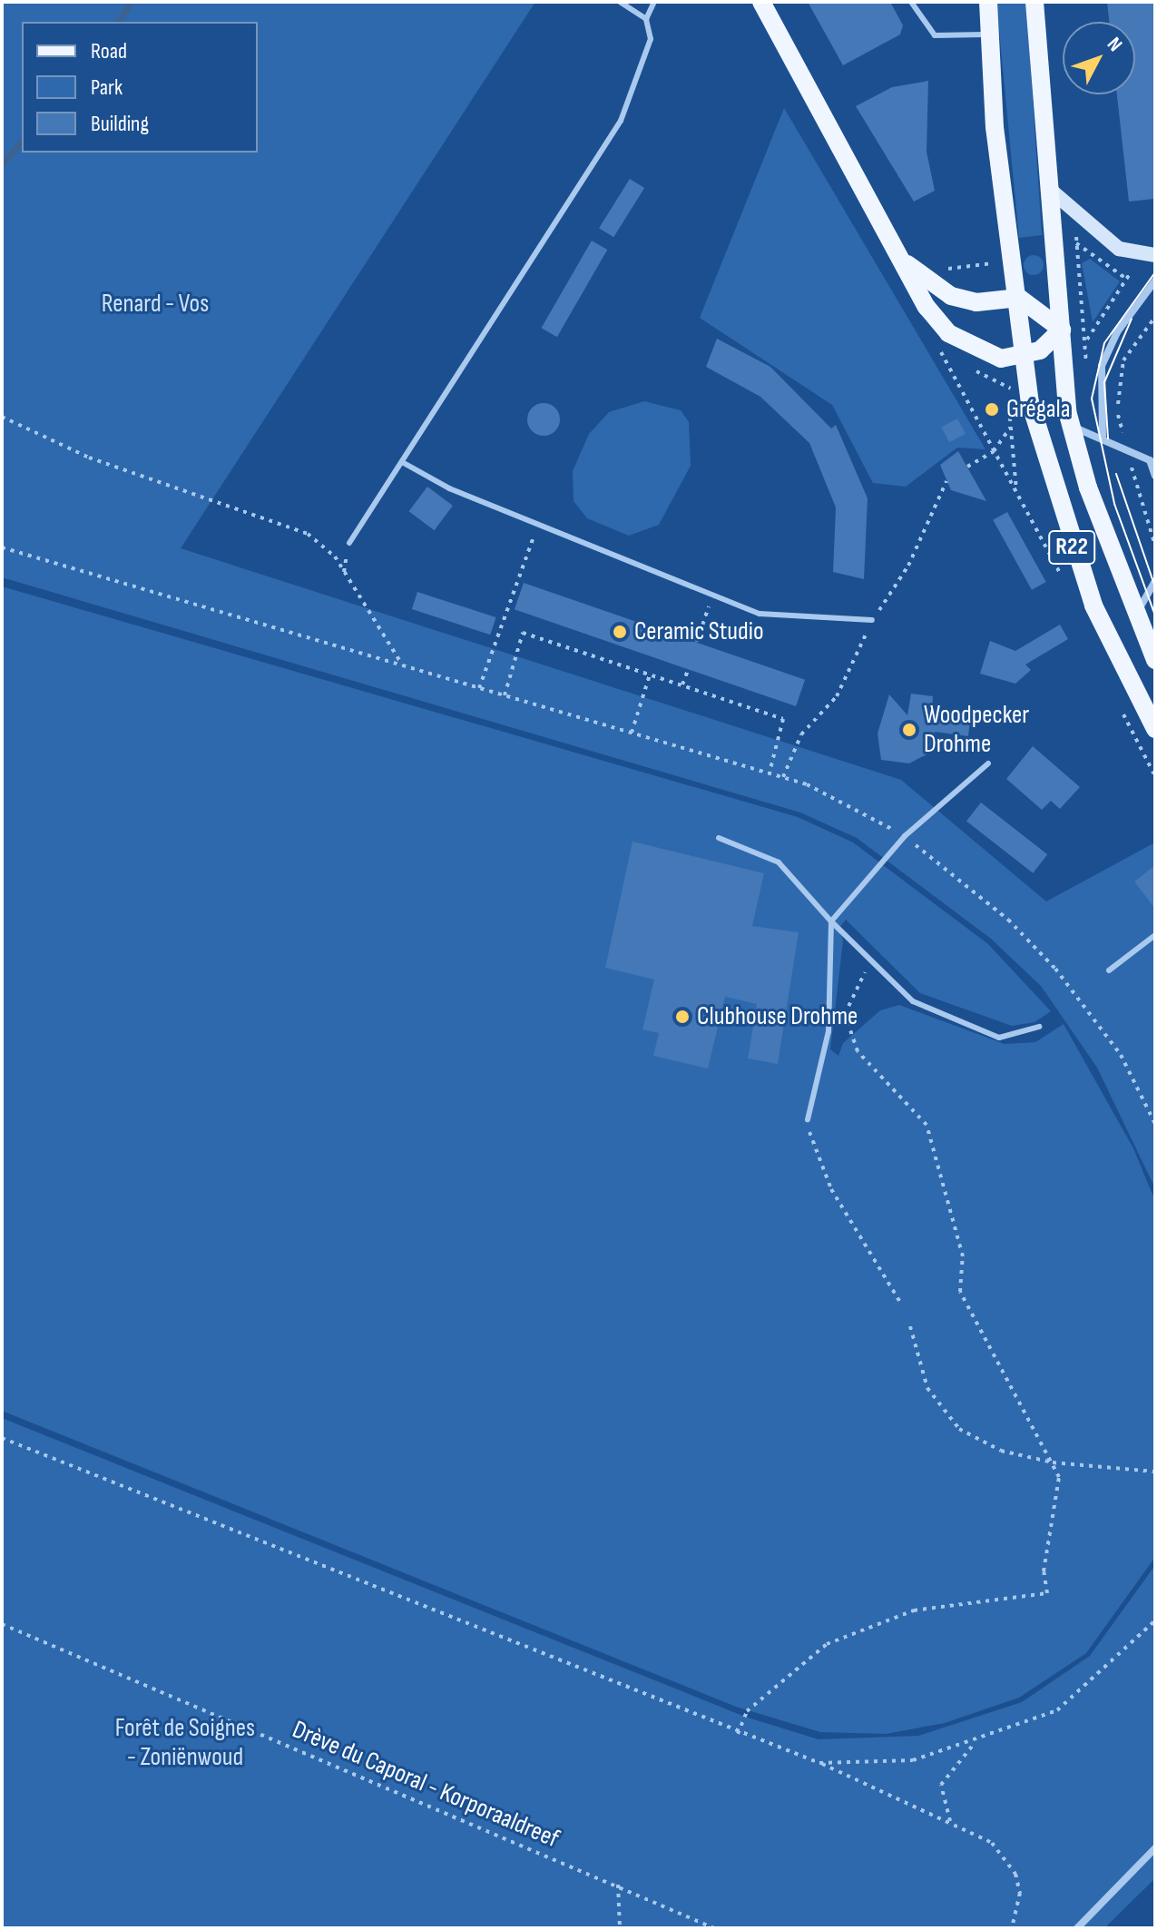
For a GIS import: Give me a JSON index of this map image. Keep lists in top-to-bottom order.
{
  "streets": {
    "main road": ["R22"],
    "path": ["Drève du Caporal - Korporaaldreef"]
  },
  "parks": ["Renard - Vos", "Forêt de Soignes - Zoniënwoud"],
  "places": [
    "Grégala",
    "Ceramic Studio",
    "Woodpecker Drohme",
    "Clubhouse Drohme"
  ],
  "legend": ["Road", "Park", "Building"],
  "north": "top right"
}
